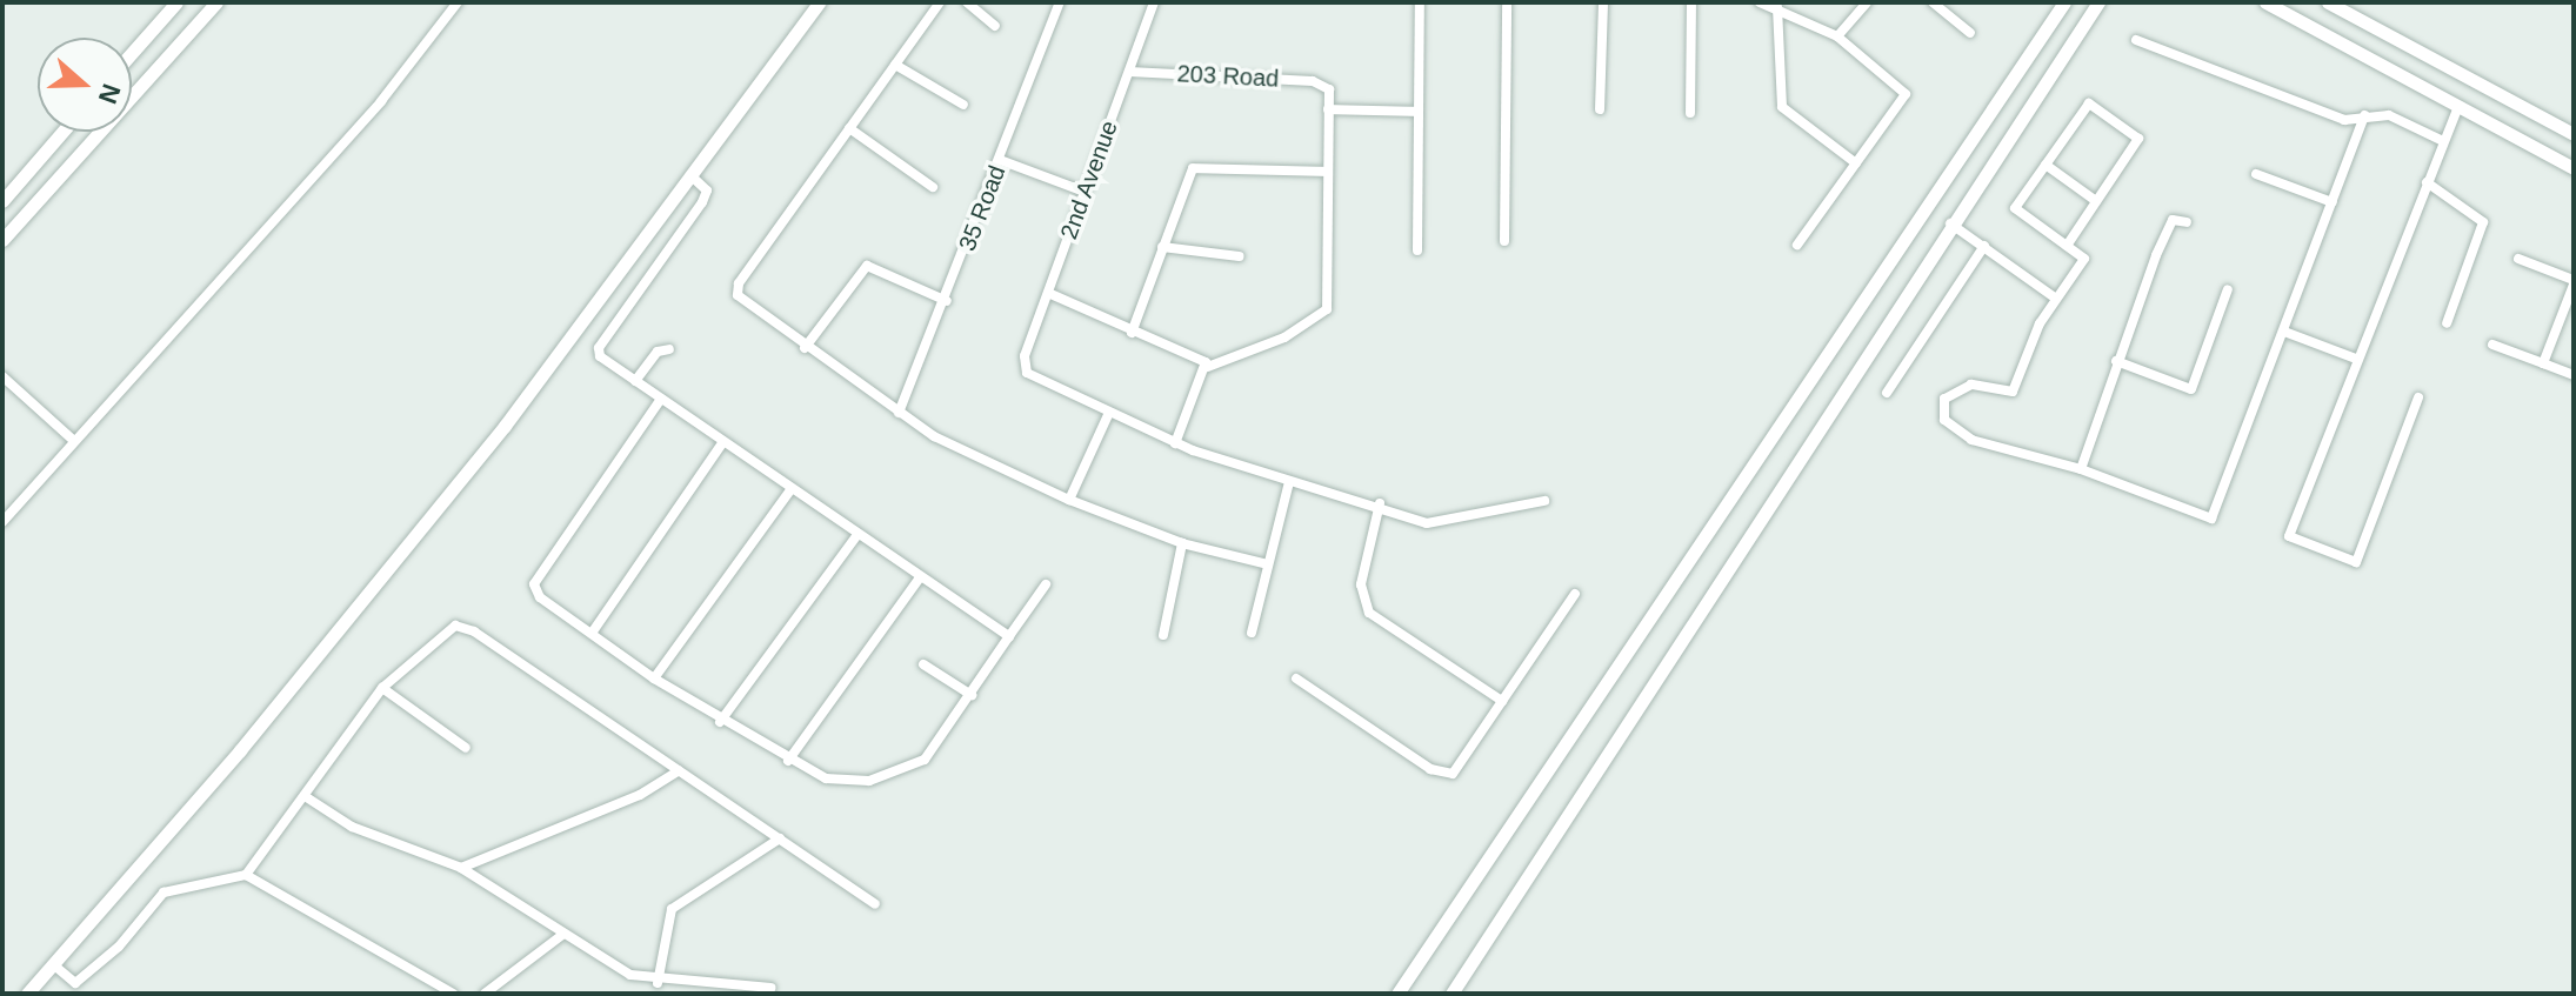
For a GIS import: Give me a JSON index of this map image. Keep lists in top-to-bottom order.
{
  "streets": {
    "street": ["203 Road", "2nd Avenue", "35 Road"]
  },
  "crossings": [
    ["203 Road", "2nd Avenue"]
  ],
  "north": "right"
}
